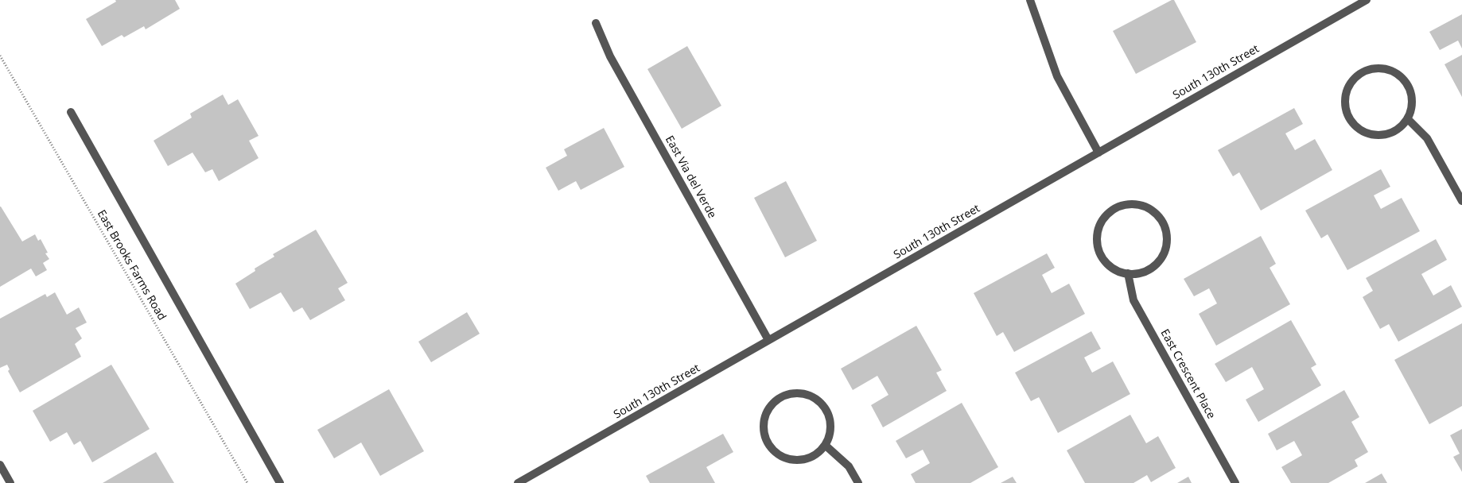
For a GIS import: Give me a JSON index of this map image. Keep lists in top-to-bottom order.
{
  "streets": {
    "street": ["South 130th Street", "East Via del Verde", "East Crescent Place"],
    "path": ["East Brooks Farms Road"]
  },
  "crossings": [
    ["South 130th Street", "East Via del Verde"]
  ]
}
